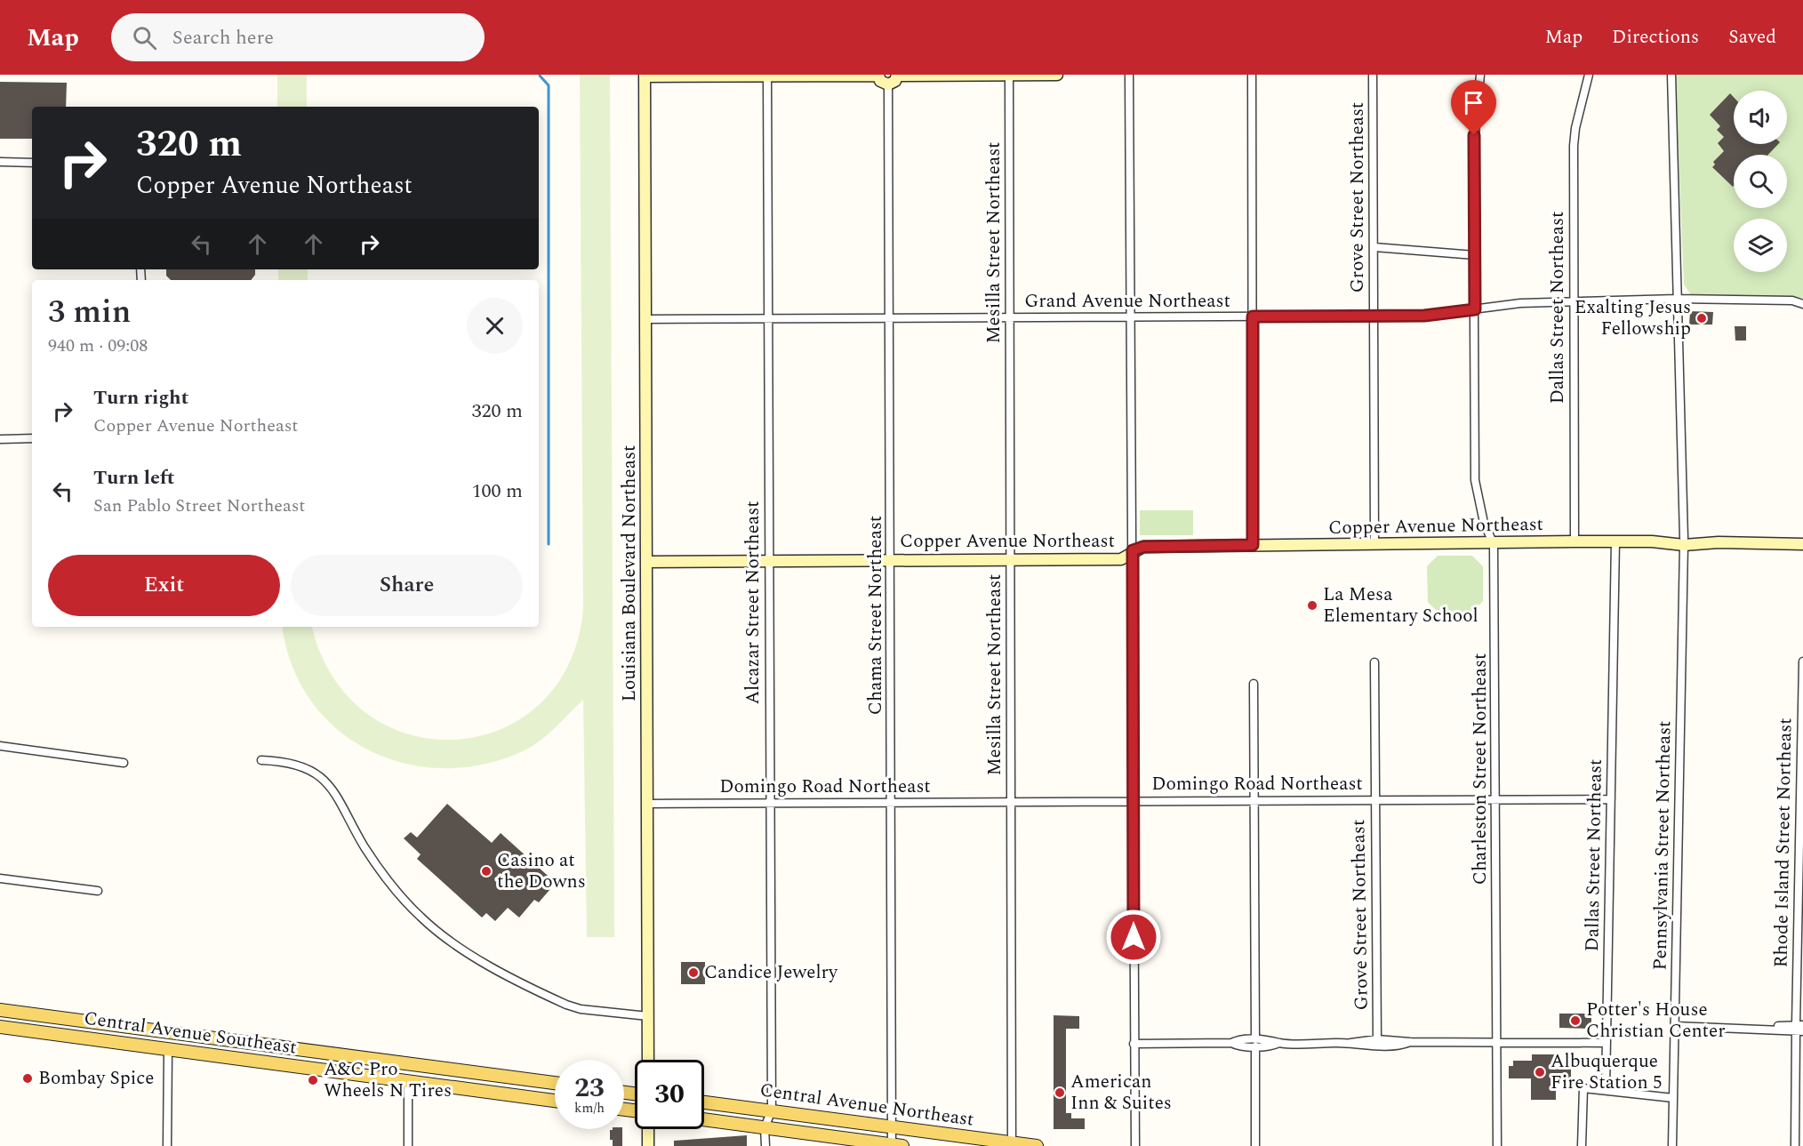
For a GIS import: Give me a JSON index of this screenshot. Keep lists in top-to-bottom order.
{
  "streets": {
    "main road": ["Central Avenue Southeast", "Central Avenue Northeast"],
    "street": [
      "Grove Street Northeast",
      "Mesilla Street Northeast",
      "Grand Avenue Northeast",
      "Dallas Street Northeast",
      "Copper Avenue Northeast",
      "Louisiana Boulevard Northeast",
      "Alcazar Street Northeast",
      "Chama Street Northeast",
      "Charleston Street Northeast",
      "Domingo Road Northeast",
      "Rhode Island Street Northeast",
      "Pennsylvania Street Northeast"
    ]
  },
  "crossings": [
    ["Grove Street Northeast", "Grand Avenue Northeast"],
    ["Grove Street Northeast", "Copper Avenue Northeast"],
    ["Grove Street Northeast", "Domingo Road Northeast"],
    ["Mesilla Street Northeast", "Grand Avenue Northeast"],
    ["Mesilla Street Northeast", "Copper Avenue Northeast"],
    ["Mesilla Street Northeast", "Domingo Road Northeast"],
    ["Mesilla Street Northeast", "Central Avenue Northeast"],
    ["Grand Avenue Northeast", "Dallas Street Northeast"],
    ["Grand Avenue Northeast", "Louisiana Boulevard Northeast"],
    ["Grand Avenue Northeast", "Alcazar Street Northeast"],
    ["Grand Avenue Northeast", "Chama Street Northeast"],
    ["Grand Avenue Northeast", "Charleston Street Northeast"],
    ["Grand Avenue Northeast", "Pennsylvania Street Northeast"],
    ["Dallas Street Northeast", "Copper Avenue Northeast"],
    ["Dallas Street Northeast", "Domingo Road Northeast"],
    ["Copper Avenue Northeast", "Louisiana Boulevard Northeast"],
    ["Copper Avenue Northeast", "Alcazar Street Northeast"],
    ["Copper Avenue Northeast", "Chama Street Northeast"],
    ["Copper Avenue Northeast", "Charleston Street Northeast"],
    ["Copper Avenue Northeast", "Pennsylvania Street Northeast"],
    ["Louisiana Boulevard Northeast", "Domingo Road Northeast"],
    ["Alcazar Street Northeast", "Domingo Road Northeast"],
    ["Alcazar Street Northeast", "Central Avenue Northeast"],
    ["Chama Street Northeast", "Domingo Road Northeast"],
    ["Chama Street Northeast", "Central Avenue Northeast"],
    ["Charleston Street Northeast", "Domingo Road Northeast"]
  ],
  "places": [
    "Exalting Jesus Fellowship",
    "La Mesa Elementary School",
    "Casino at the Downs",
    "Candice Jewelry",
    "Potter's House Christian Center",
    "Albuquerque Fire Station 5",
    "Bombay Spice",
    "A&C Pro Wheels N Tires",
    "American Inn & Suites"
  ],
  "page": {
    "header": "Map",
    "search": "Search here",
    "nav": ["Map", "Directions", "Saved"],
    "turn": ["320 m", "Copper Avenue Northeast"],
    "heading": ["3 min", "940 m · 09:08"],
    "list": [
      {
        "name": "Turn right",
        "note": "Copper Avenue Northeast",
        "value": "320 m"
      },
      {
        "name": "Turn left",
        "note": "San Pablo Street Northeast",
        "value": "100 m"
      }
    ],
    "buttons": ["Exit", "Share"],
    "speed": "23 km/h",
    "limit": "30"
  }
}
